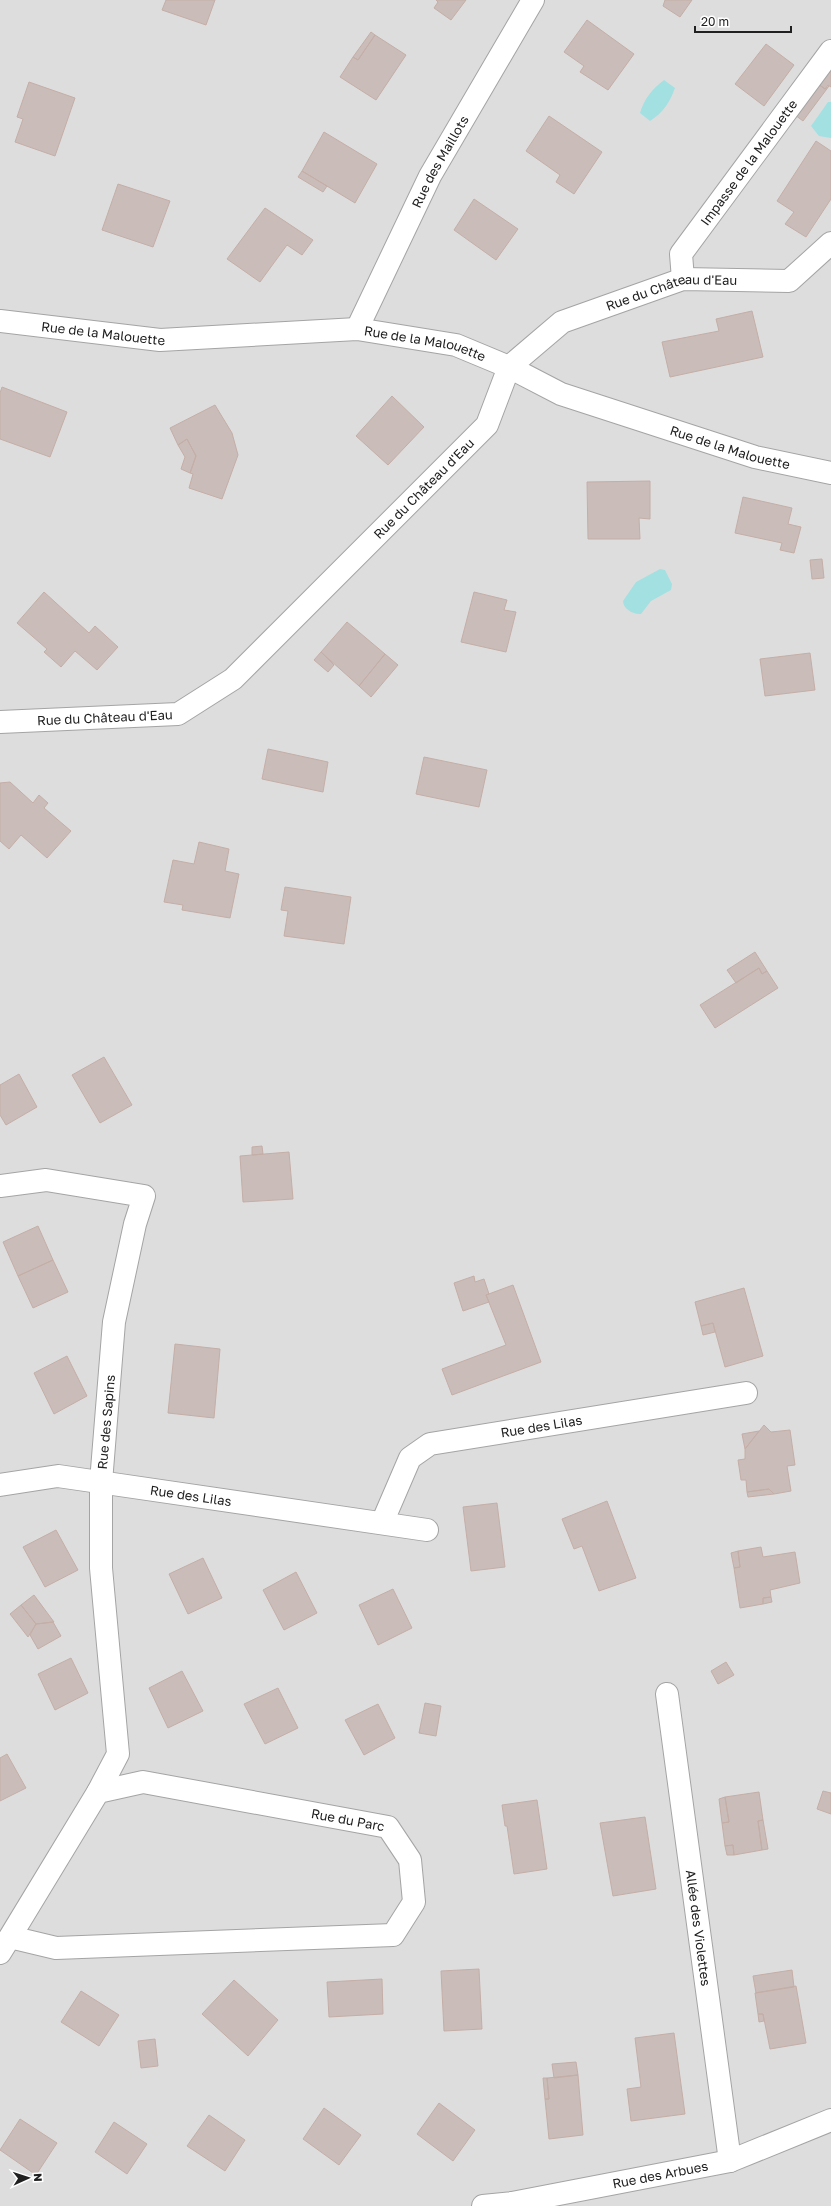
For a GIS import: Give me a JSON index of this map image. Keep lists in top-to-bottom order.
{
  "streets": {
    "street": [
      "Rue des Maillots",
      "Impasse de la Malouette",
      "Rue du Château d'Eau",
      "Rue de la Malouette",
      "Rue des Sapins",
      "Rue des Lilas",
      "Rue du Parc",
      "Allée des Violettes",
      "Rue des Arbues"
    ]
  },
  "crossings": [
    ["Rue des Maillots", "Rue de la Malouette"],
    ["Impasse de la Malouette", "Rue du Château d'Eau"],
    ["Rue du Château d'Eau", "Rue de la Malouette"],
    ["Rue des Sapins", "Rue des Lilas"],
    ["Rue des Sapins", "Rue du Parc"],
    ["Allée des Violettes", "Rue des Arbues"]
  ],
  "scale_bar": "20 m",
  "north": "right"
}
